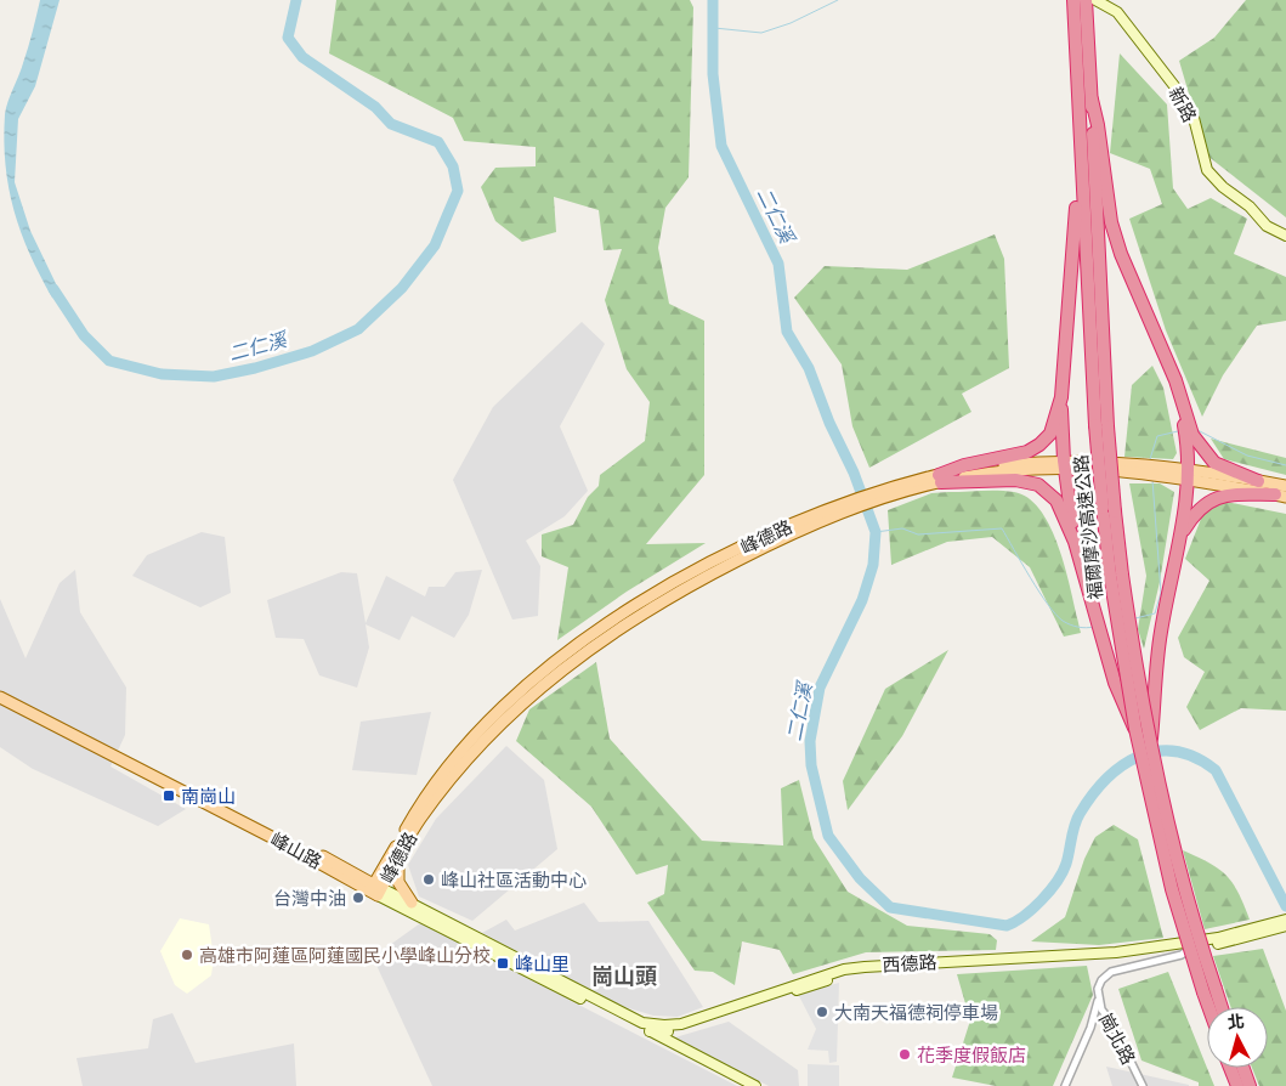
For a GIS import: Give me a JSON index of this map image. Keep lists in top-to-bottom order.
{
  "streets": {
    "highway": ["福爾摩沙高速公路"],
    "main road": ["峰德路", "峰山路"],
    "street": ["新路", "西德路", "崗北路"]
  },
  "crossings": [
    ["峰德路", "峰山路"],
    ["峰山路", "西德路"],
    ["西德路", "崗北路"]
  ],
  "districts": ["崗山頭"],
  "water": ["二仁溪"],
  "places": {
    "transit": ["南崗山", "峰山里"],
    "other": [
      "峰山社區活動中心",
      "台灣中油",
      "高雄市阿蓮區阿蓮國民小學峰山分校",
      "大南天福德祠停車場",
      "花季度假飯店"
    ]
  },
  "north": "top"
}
